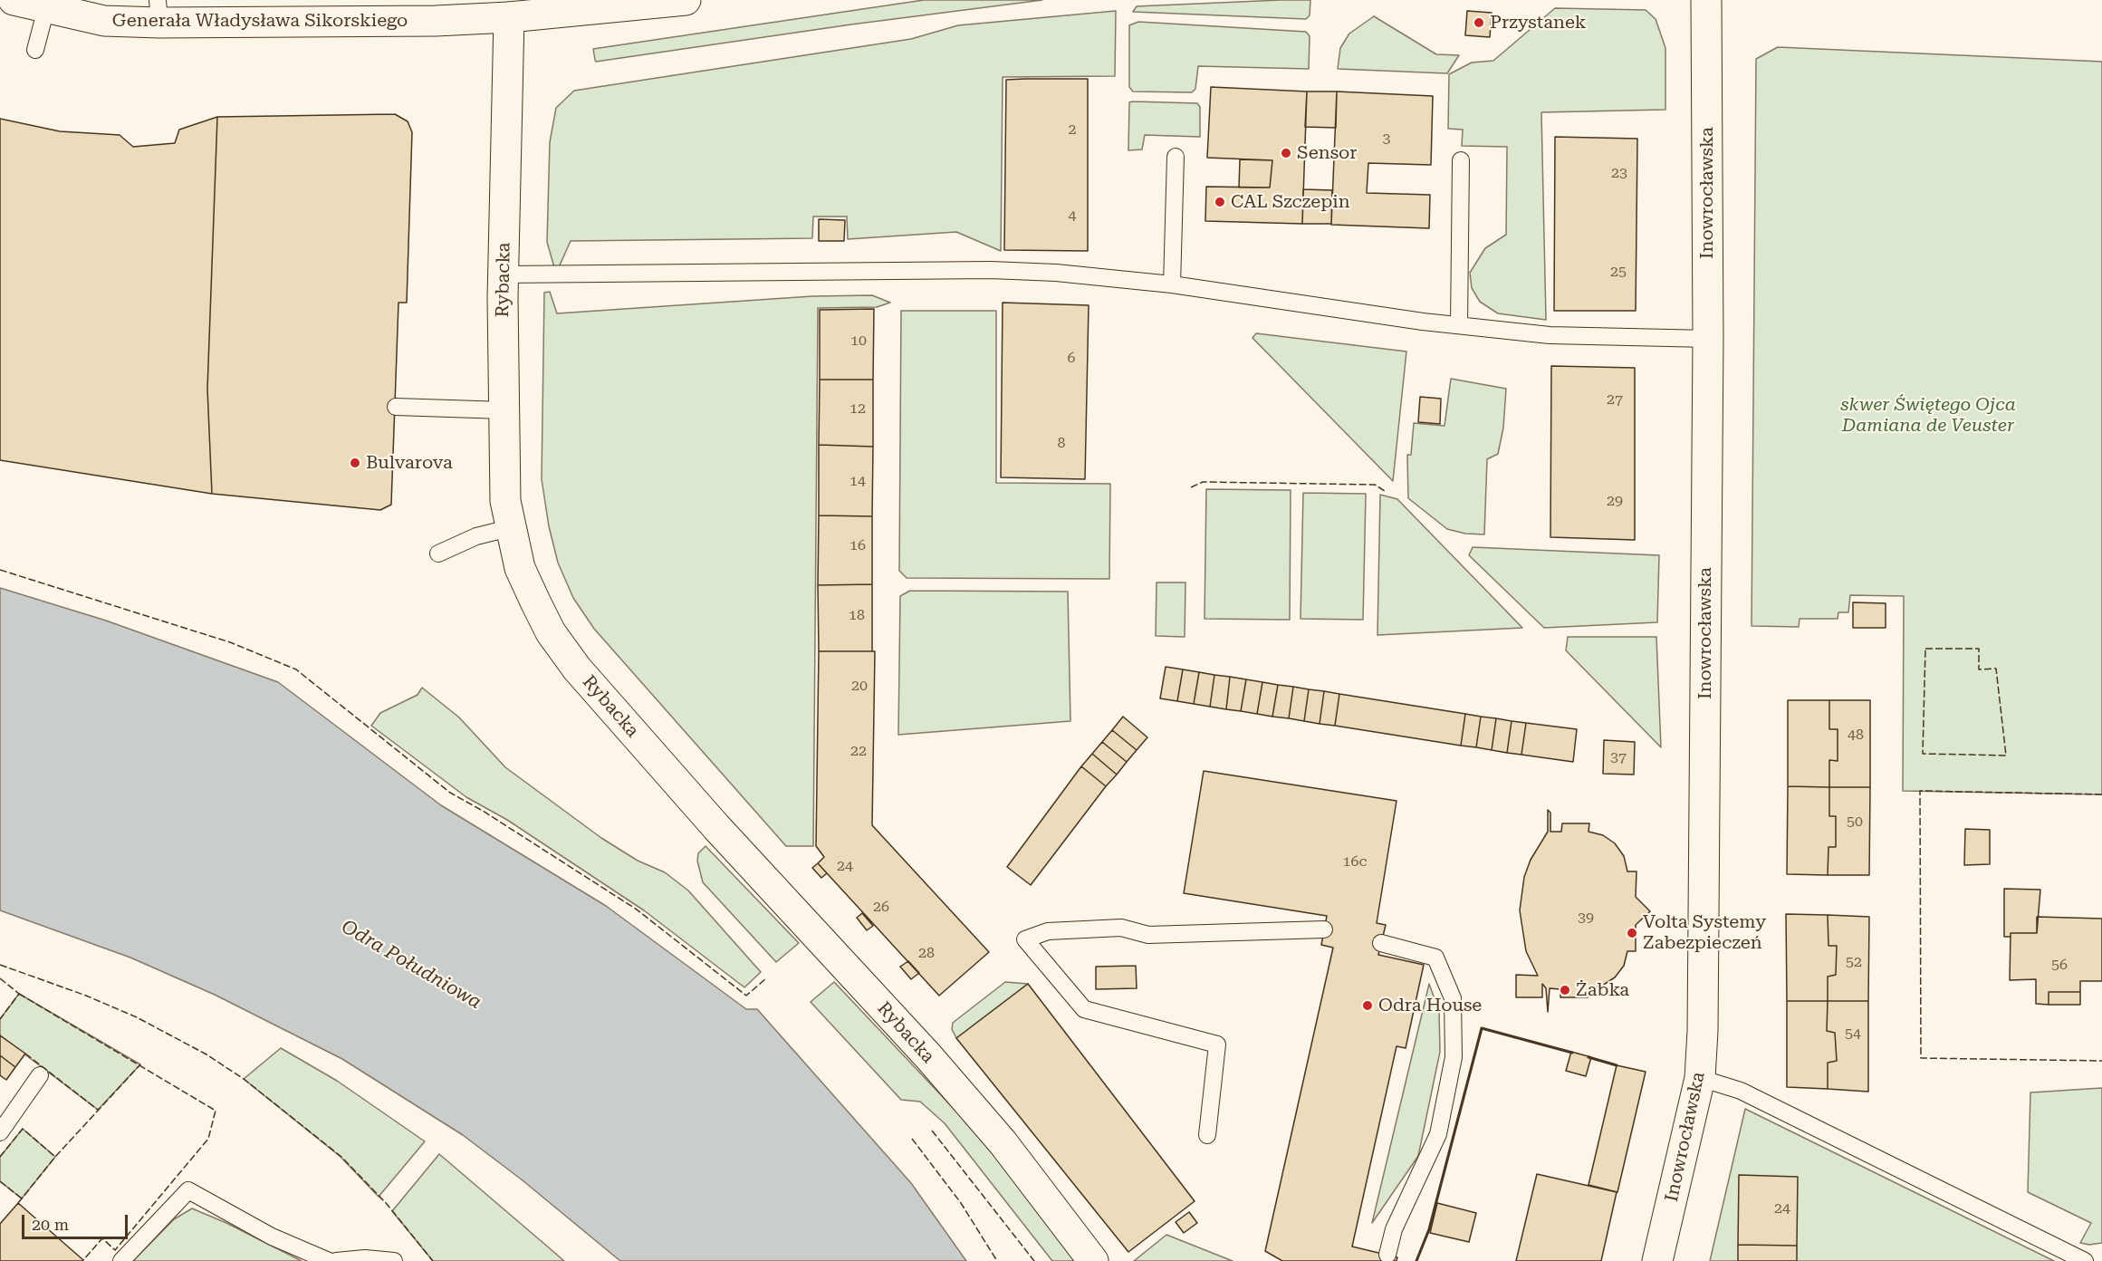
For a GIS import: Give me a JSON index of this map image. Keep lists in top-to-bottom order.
{
  "streets": {
    "street": ["Generała Władysława Sikorskiego", "Inowrocławska", "Rybacka"]
  },
  "crossings": [
    ["Generała Władysława Sikorskiego", "Rybacka"]
  ],
  "water": ["Odra Południowa"],
  "parks": ["skwer Świętego Ojca Damiana de Veuster"],
  "places": [
    "Przystanek",
    "Sensor",
    "CAL Szczepin",
    "Bulvarova",
    "Volta Systemy Zabezpieczeń",
    "Żabka",
    "Odra House"
  ],
  "house_numbers": [
    "2",
    "3",
    "23",
    "4",
    "25",
    "10",
    "6",
    "27",
    "12",
    "8",
    "14",
    "29",
    "16",
    "18",
    "20",
    "48",
    "22",
    "37",
    "50",
    "16c",
    "24",
    "26",
    "39",
    "28",
    "52",
    "56",
    "54",
    "24"
  ],
  "scale_bar": "20 m"
}
